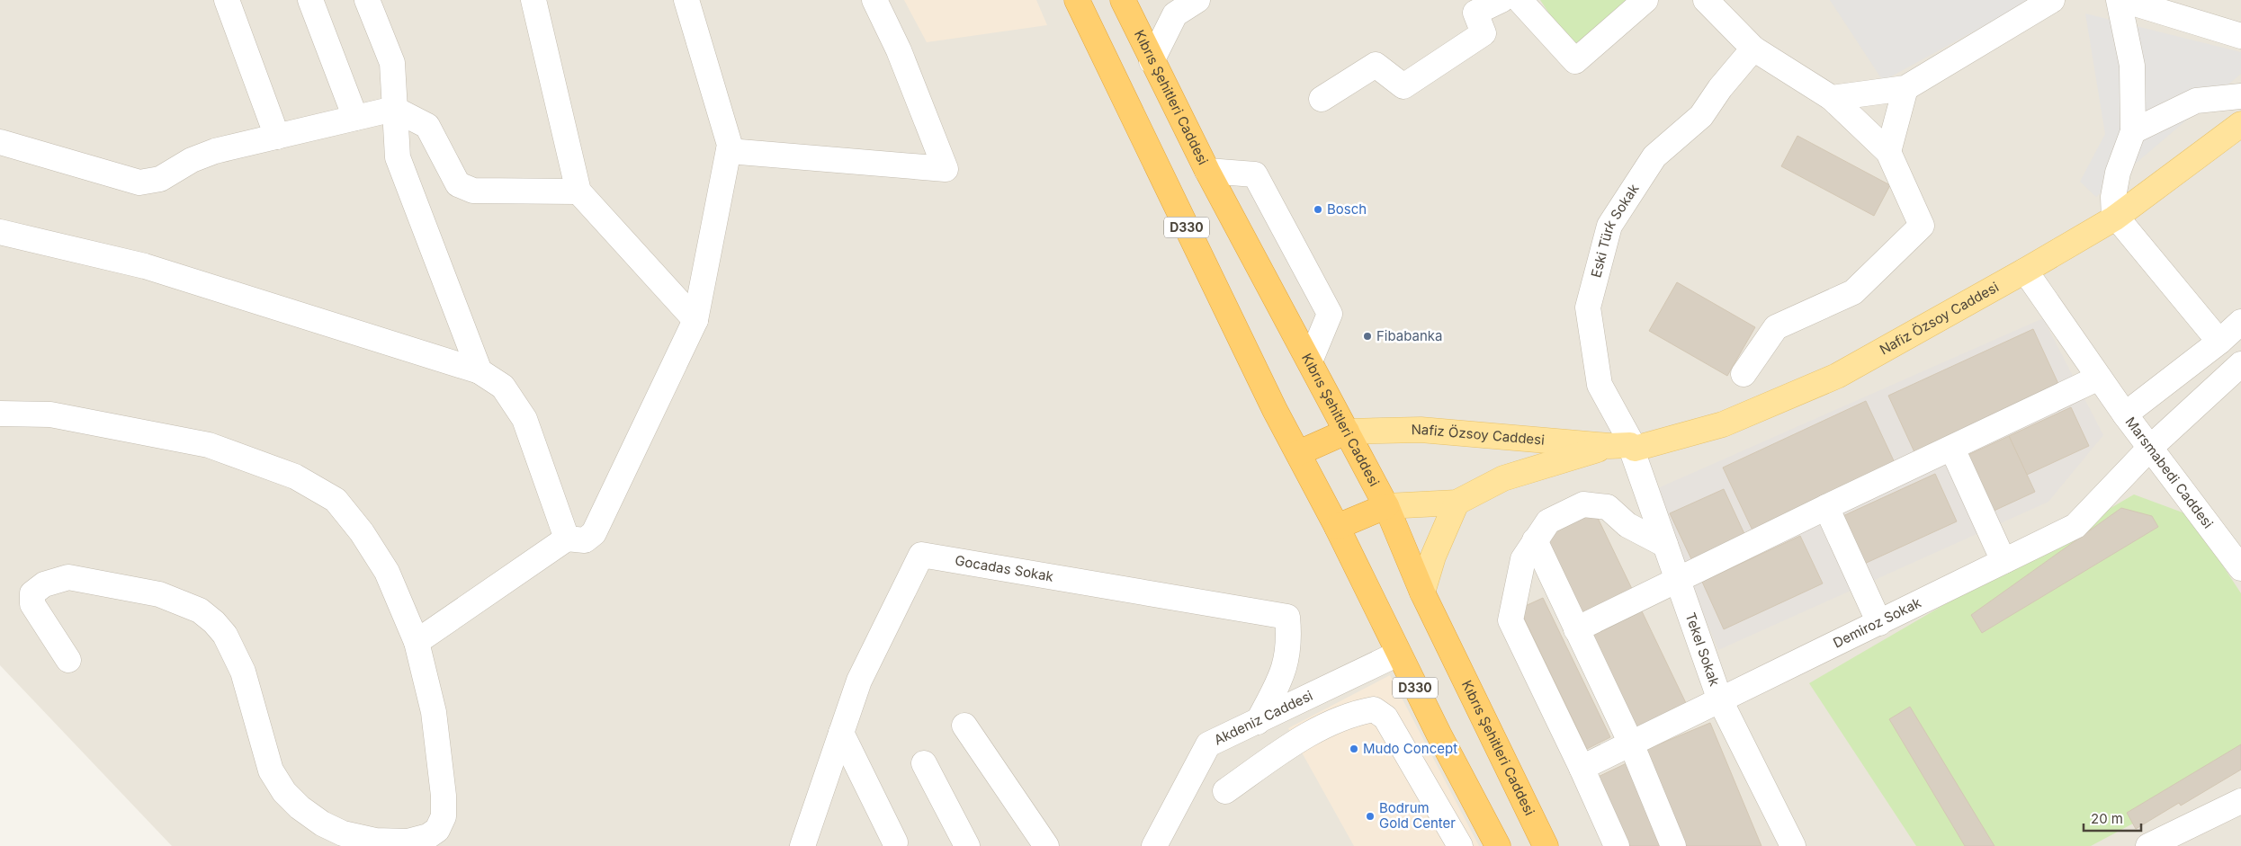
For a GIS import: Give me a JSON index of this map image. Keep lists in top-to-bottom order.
{
  "streets": {
    "highway": ["Kıbrıs Şehitleri Caddesi", "D330"],
    "main road": ["Nafiz Özsoy Caddesi"],
    "street": [
      "Eski Türk Sokak",
      "Marsmabedi Caddesi",
      "Gocadas Sokak",
      "Demiroz Sokak",
      "Tekel Sokak",
      "Akdeniz Caddesi"
    ]
  },
  "crossings": [
    ["Kıbrıs Şehitleri Caddesi", "Nafiz Özsoy Caddesi"],
    ["D330", "Akdeniz Caddesi"],
    ["Eski Türk Sokak", "Nafiz Özsoy Caddesi"],
    ["Eski Türk Sokak", "Tekel Sokak"],
    ["Nafiz Özsoy Caddesi", "Marsmabedi Caddesi"],
    ["Nafiz Özsoy Caddesi", "Tekel Sokak"],
    ["Marsmabedi Caddesi", "Demiroz Sokak"],
    ["Gocadas Sokak", "Akdeniz Caddesi"],
    ["Demiroz Sokak", "Tekel Sokak"]
  ],
  "places": [
    "Bosch",
    "Fibabanka",
    "Mudo Concept",
    "Bodrum Gold Center"
  ],
  "scale_bar": "20 m"
}
